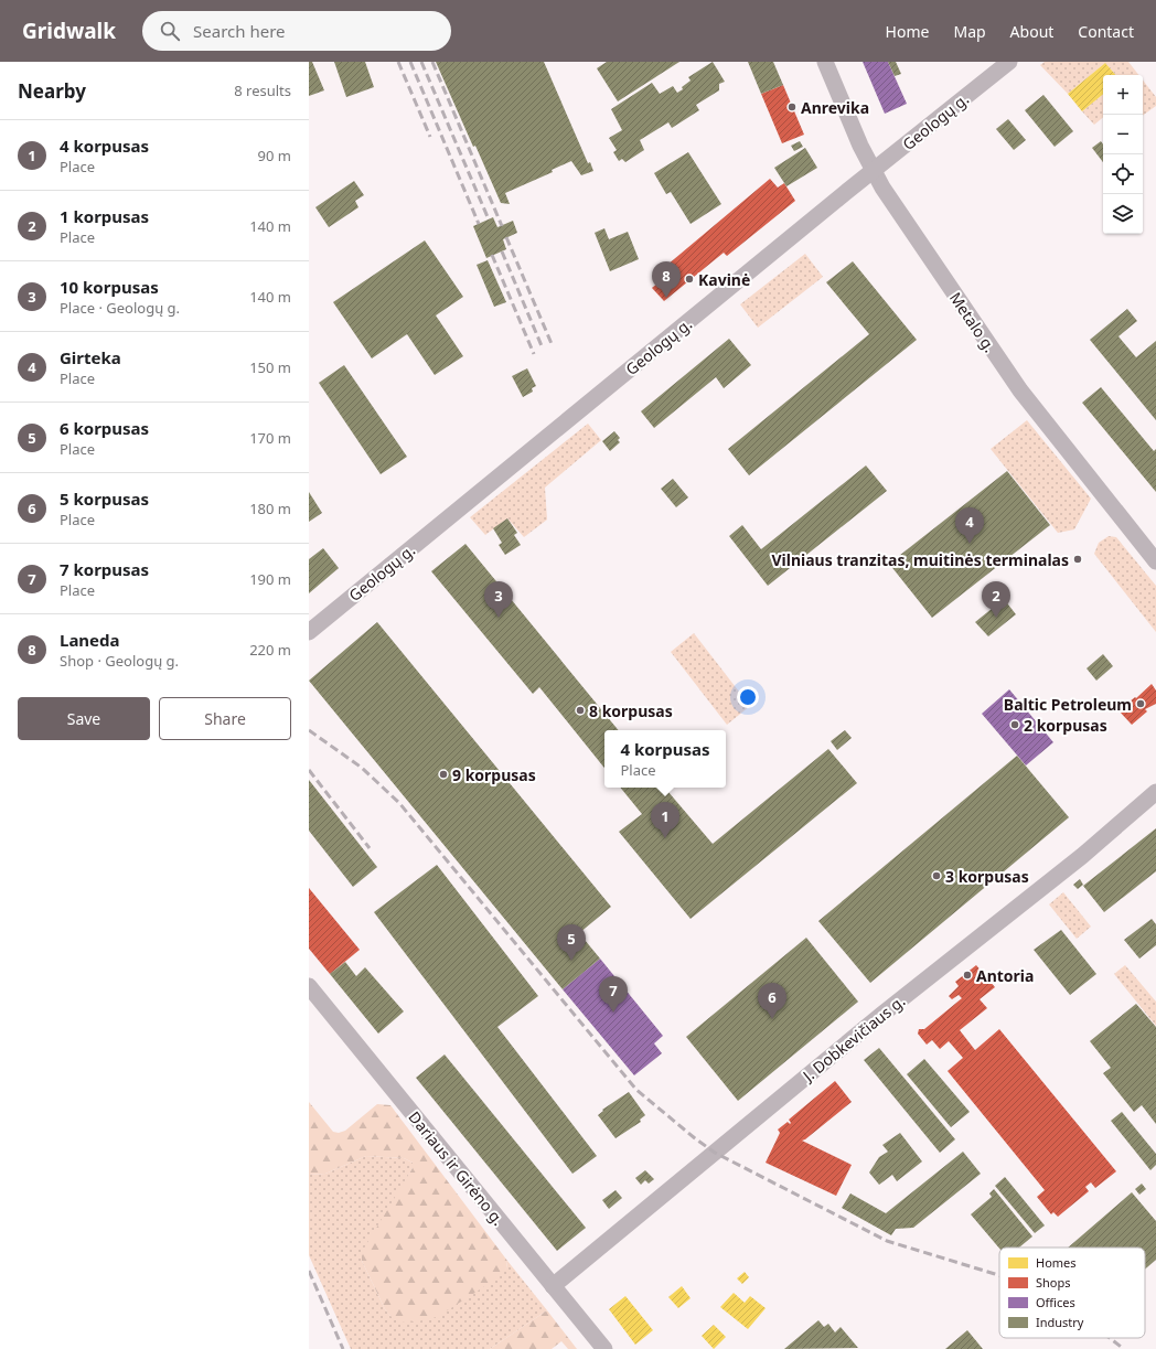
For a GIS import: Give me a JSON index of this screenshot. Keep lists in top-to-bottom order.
{
  "streets": {
    "street": [
      "Geologų g.",
      "Metalo g.",
      "J. Dobkevičiaus g.",
      "Dariaus ir Girėno g."
    ]
  },
  "crossings": [
    ["Geologų g.", "Metalo g."],
    ["J. Dobkevičiaus g.", "Dariaus ir Girėno g."]
  ],
  "places": [
    "Anrevika",
    "Kavinė",
    "Vilniaus tranzitas, muitinės terminalas",
    "Baltic Petroleum",
    "8 korpusas",
    "2 korpusas",
    "9 korpusas",
    "3 korpusas",
    "Antoria"
  ],
  "legend": [
    "Homes",
    "Shops",
    "Offices",
    "Industry"
  ],
  "page": {
    "header": "Gridwalk",
    "search": "Search here",
    "nav": [
      "Home",
      "Map",
      "About",
      "Contact"
    ],
    "heading": ["Nearby", "8 results"],
    "map_buttons": ["+", "−"],
    "list": [
      {
        "mark": "1",
        "name": "4 korpusas",
        "note": "Place",
        "value": "90 m"
      },
      {
        "mark": "2",
        "name": "1 korpusas",
        "note": "Place",
        "value": "140 m"
      },
      {
        "mark": "3",
        "name": "10 korpusas",
        "note": "Place · Geologų g.",
        "value": "140 m"
      },
      {
        "mark": "4",
        "name": "Girteka",
        "note": "Place",
        "value": "150 m"
      },
      {
        "mark": "5",
        "name": "6 korpusas",
        "note": "Place",
        "value": "170 m"
      },
      {
        "mark": "6",
        "name": "5 korpusas",
        "note": "Place",
        "value": "180 m"
      },
      {
        "mark": "7",
        "name": "7 korpusas",
        "note": "Place",
        "value": "190 m"
      },
      {
        "mark": "8",
        "name": "Laneda",
        "note": "Shop · Geologų g.",
        "value": "220 m"
      }
    ],
    "pins": [
      "8",
      "4",
      "2",
      "3",
      "1",
      "5",
      "7",
      "6"
    ],
    "buttons": ["Save", "Share"],
    "popup": ["4 korpusas", "Place"]
  }
}
